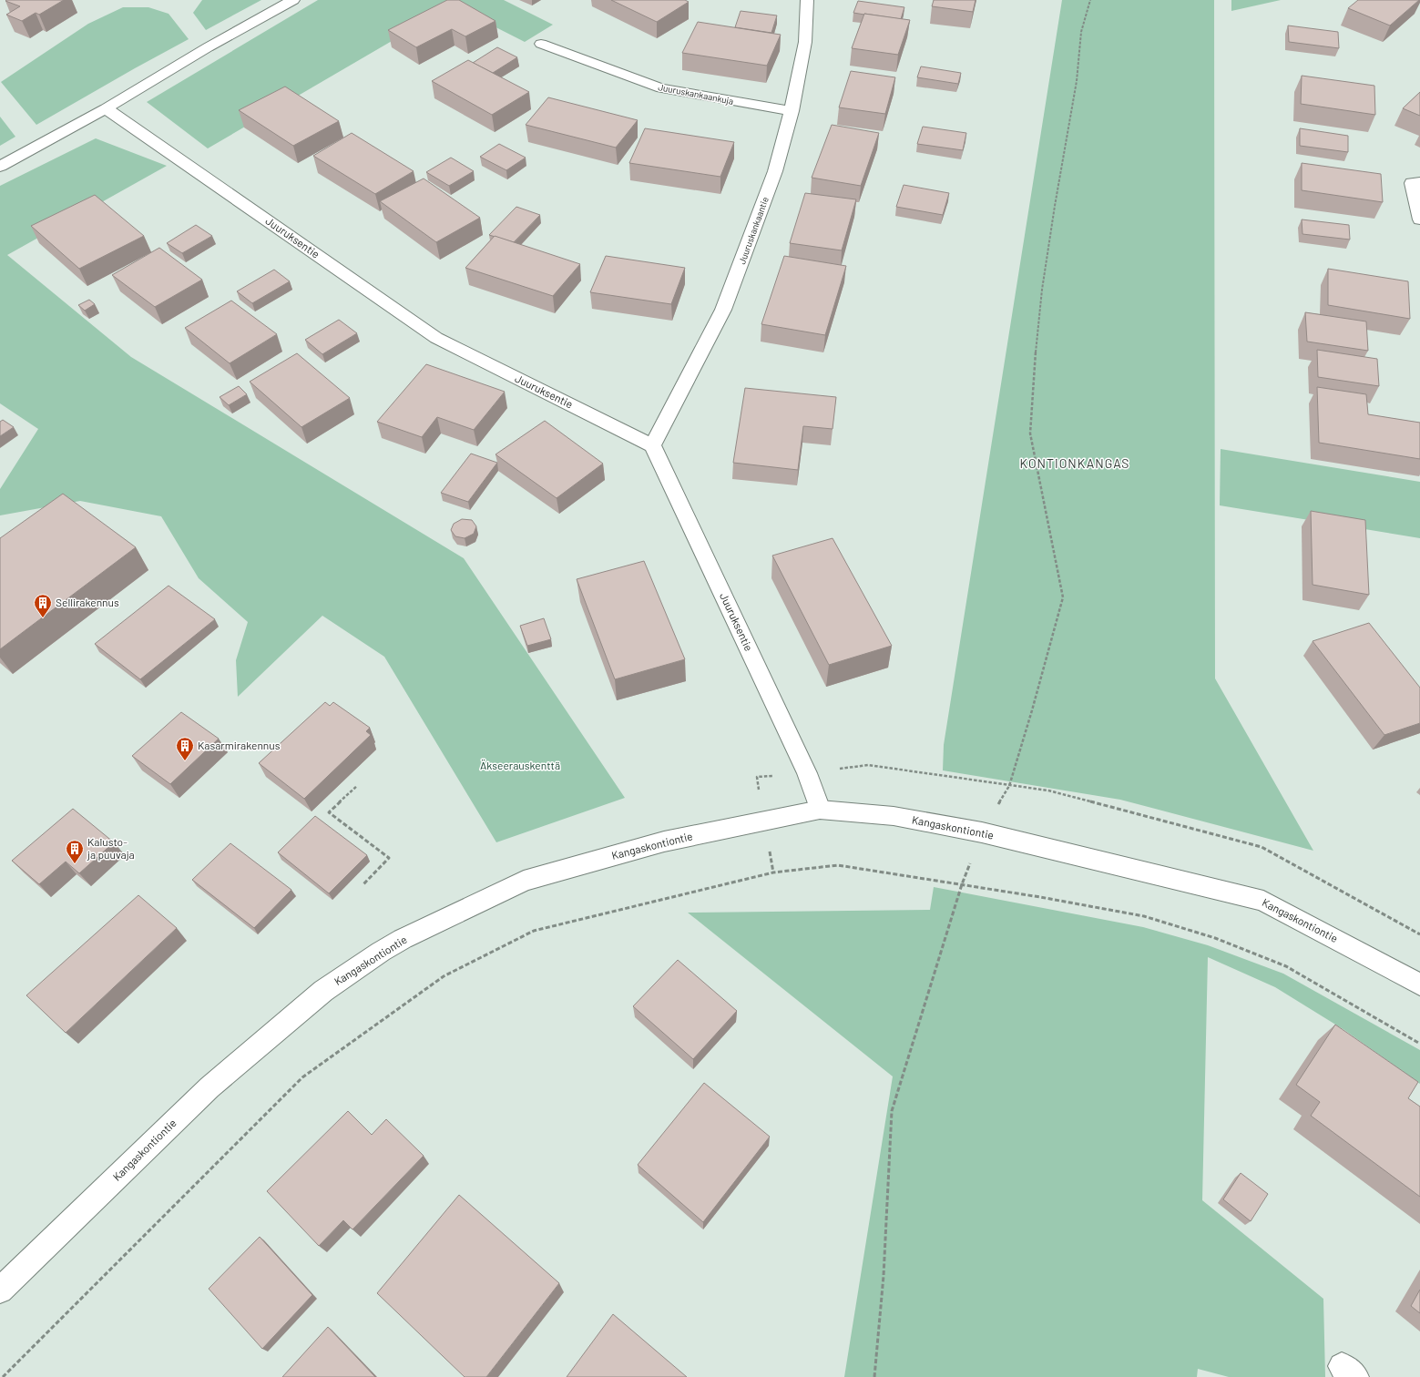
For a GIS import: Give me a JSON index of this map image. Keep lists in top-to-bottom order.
{
  "streets": {
    "street": [
      "Juuruskankaankuja",
      "Juuruskankaantie",
      "Juuruksentie",
      "Kangaskontiontie"
    ]
  },
  "crossings": [
    ["Juuruskankaankuja", "Juuruskankaantie"],
    ["Juuruskankaantie", "Juuruksentie"],
    ["Juuruksentie", "Kangaskontiontie"]
  ],
  "districts": ["KONTIONKANGAS"],
  "parks": ["Äkseerauskenttä"],
  "places": {
    "building": ["Sellirakennus", "Kasarmirakennus", "Kalusto- ja puuvaja"]
  }
}
